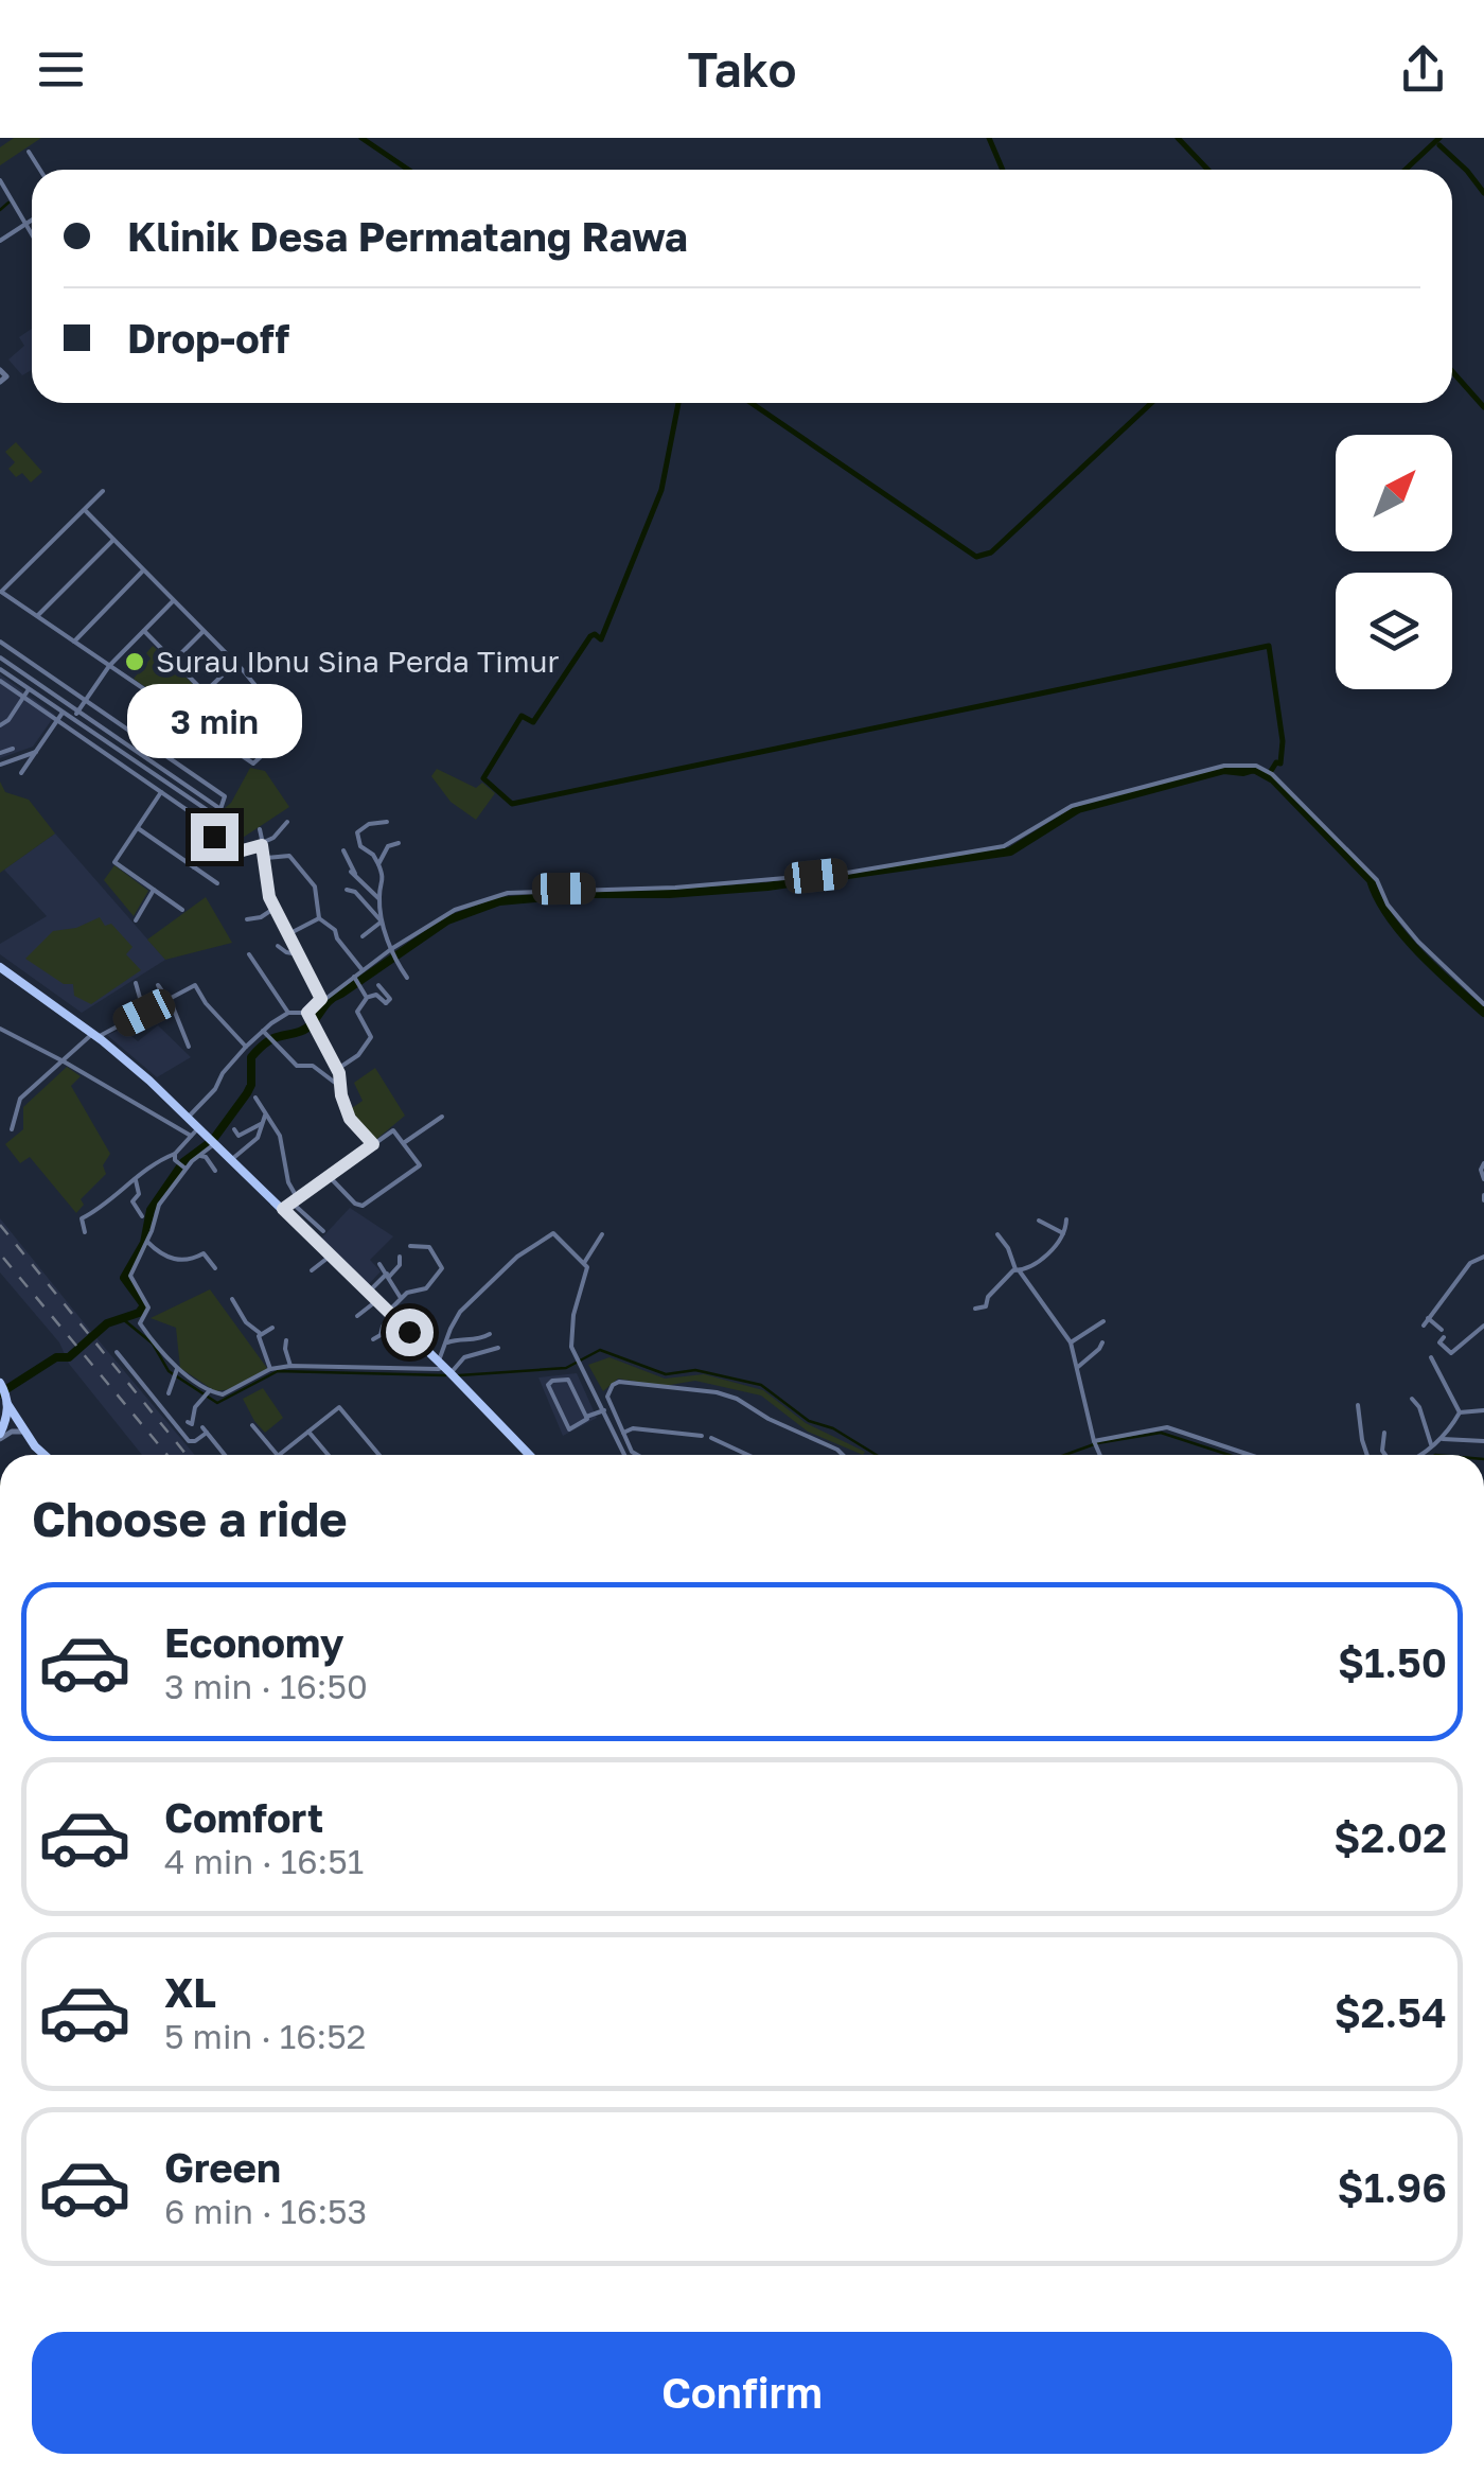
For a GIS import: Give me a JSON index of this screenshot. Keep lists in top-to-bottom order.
{
  "places": ["Surau Ibnu Sina Perda Timur"],
  "north": "top right",
  "page": {
    "header": "Tako",
    "banner": ["Klinik Desa Permatang Rawa", "Drop-off"],
    "bubble": "3 min",
    "heading": "Choose a ride",
    "list": [
      {
        "name": "Economy",
        "note": "3 min · 16:50",
        "value": "$1.50"
      },
      {
        "name": "Comfort",
        "note": "4 min · 16:51",
        "value": "$2.02"
      },
      {
        "name": "XL",
        "note": "5 min · 16:52",
        "value": "$2.54"
      },
      {
        "name": "Green",
        "note": "6 min · 16:53",
        "value": "$1.96"
      }
    ],
    "buttons": "Confirm"
  }
}
